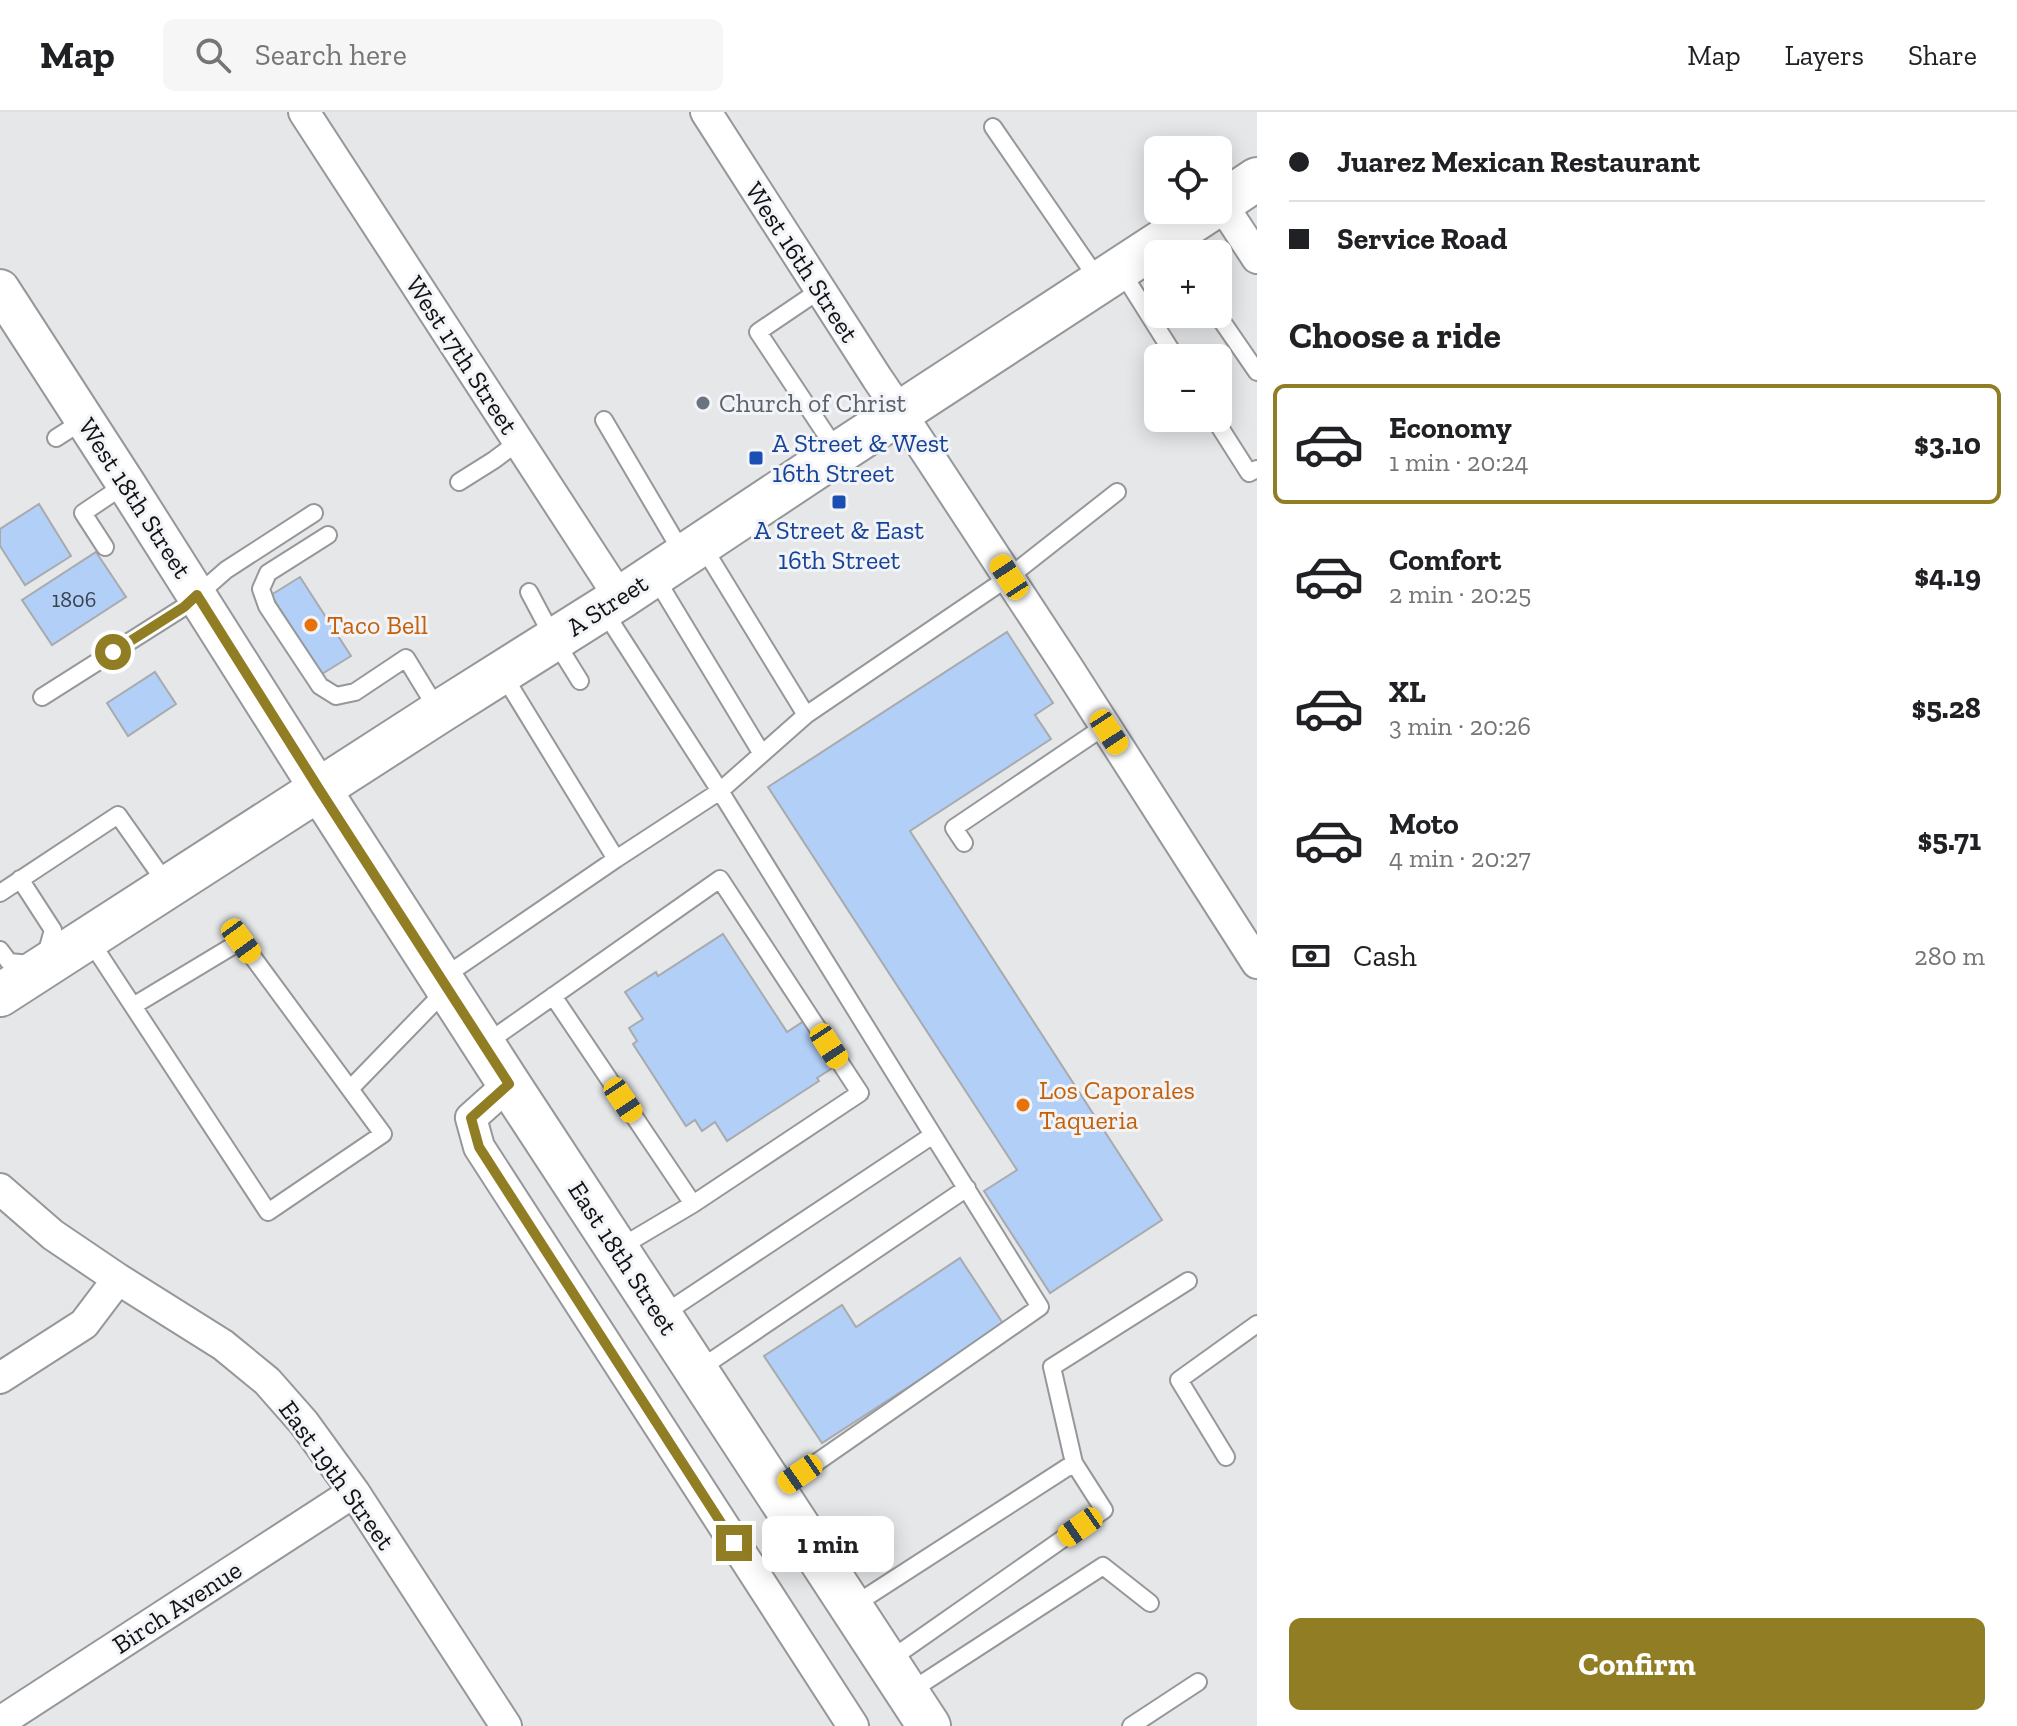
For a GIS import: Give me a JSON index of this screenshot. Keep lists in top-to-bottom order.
{
  "streets": {
    "main road": ["A Street", "East 18th Street"],
    "street": [
      "West 16th Street",
      "West 17th Street",
      "West 18th Street",
      "East 19th Street",
      "Birch Avenue"
    ]
  },
  "crossings": [
    ["West 16th Street", "A Street"],
    ["West 17th Street", "A Street"],
    ["West 18th Street", "A Street"],
    ["West 18th Street", "East 18th Street"],
    ["A Street", "East 18th Street"],
    ["East 19th Street", "Birch Avenue"]
  ],
  "places": {
    "other": ["Church of Christ", "Taco Bell", "Los Caporales Taqueria"],
    "transit": ["A Street & West 16th Street", "A Street & East 16th Street"]
  },
  "house_numbers": ["1806"],
  "page": {
    "header": "Map",
    "search": "Search here",
    "nav": ["Map", "Layers", "Share"],
    "banner": ["Juarez Mexican Restaurant", "Service Road"],
    "map_buttons": ["+", "−"],
    "heading": "Choose a ride",
    "list": [
      {
        "name": "Economy",
        "note": "1 min · 20:24",
        "value": "$3.10"
      },
      {
        "name": "Comfort",
        "note": "2 min · 20:25",
        "value": "$4.19"
      },
      {
        "name": "XL",
        "note": "3 min · 20:26",
        "value": "$5.28"
      },
      {
        "name": "Moto",
        "note": "4 min · 20:27",
        "value": "$5.71"
      }
    ],
    "pay": ["Cash", "280 m"],
    "bubble": "1 min",
    "buttons": "Confirm"
  }
}
